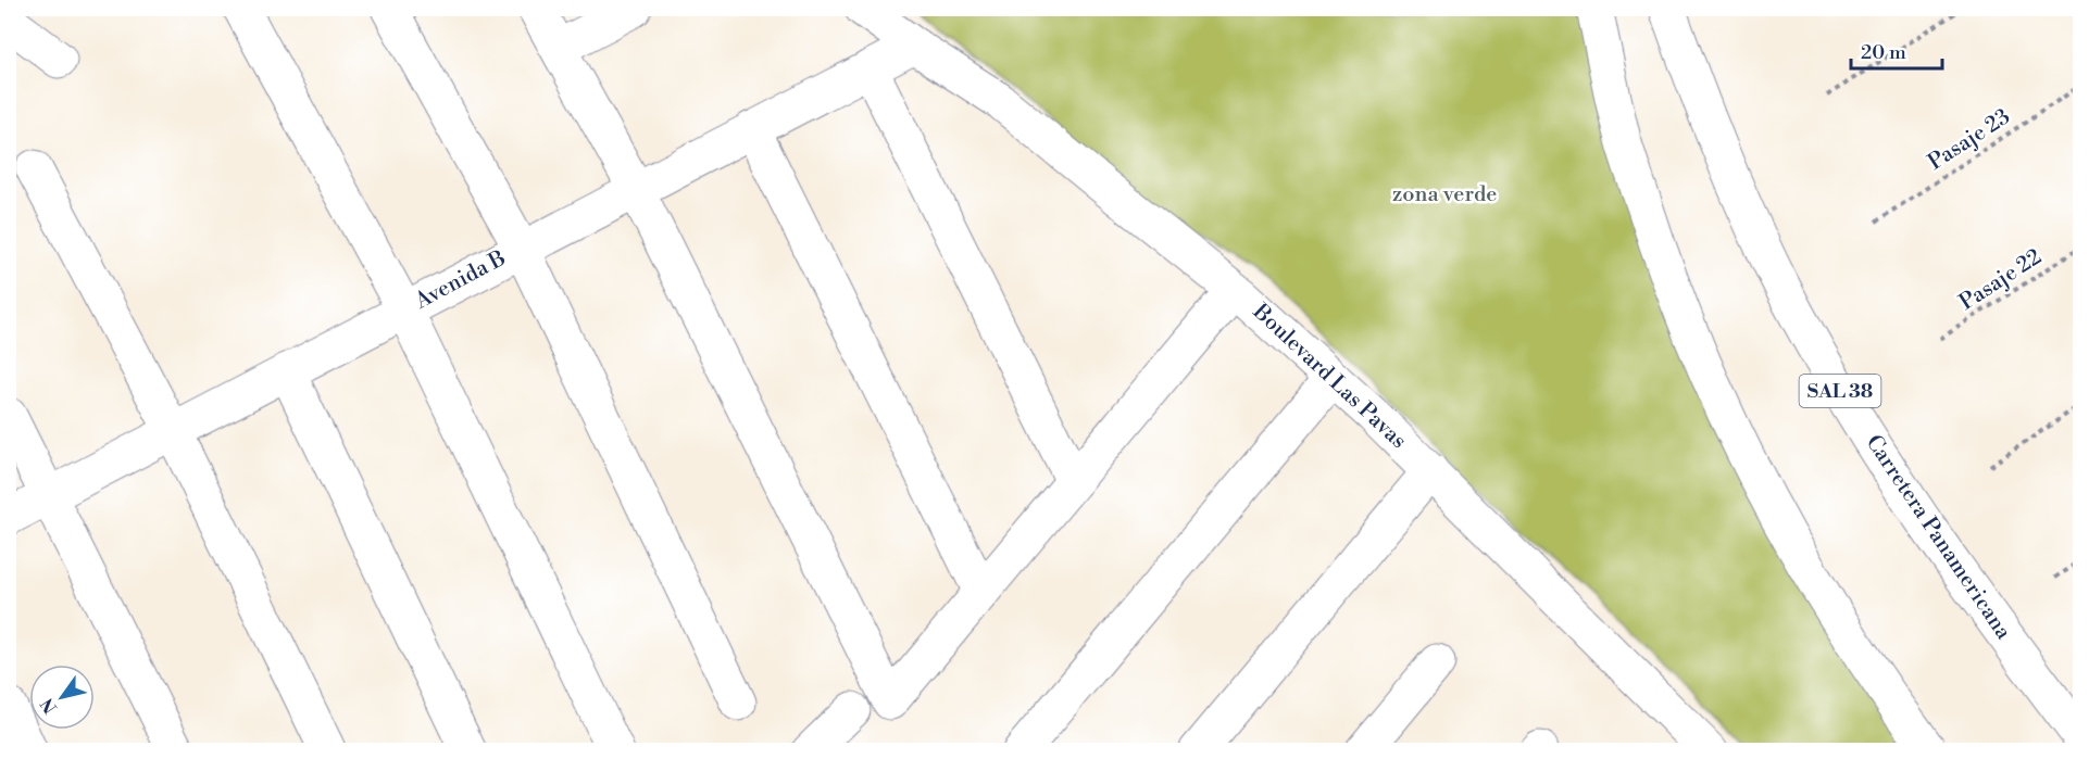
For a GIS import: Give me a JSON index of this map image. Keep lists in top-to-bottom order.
{
  "streets": {
    "main road": [
      "Avenida B",
      "Boulevard Las Pavas",
      "SAL 38",
      "Carretera Panamericana"
    ],
    "path": ["Pasaje 23", "Pasaje 22"]
  },
  "crossings": [
    ["Avenida B", "Boulevard Las Pavas"]
  ],
  "parks": ["zona verde"],
  "scale_bar": "20 m",
  "north": "bottom left"
}
